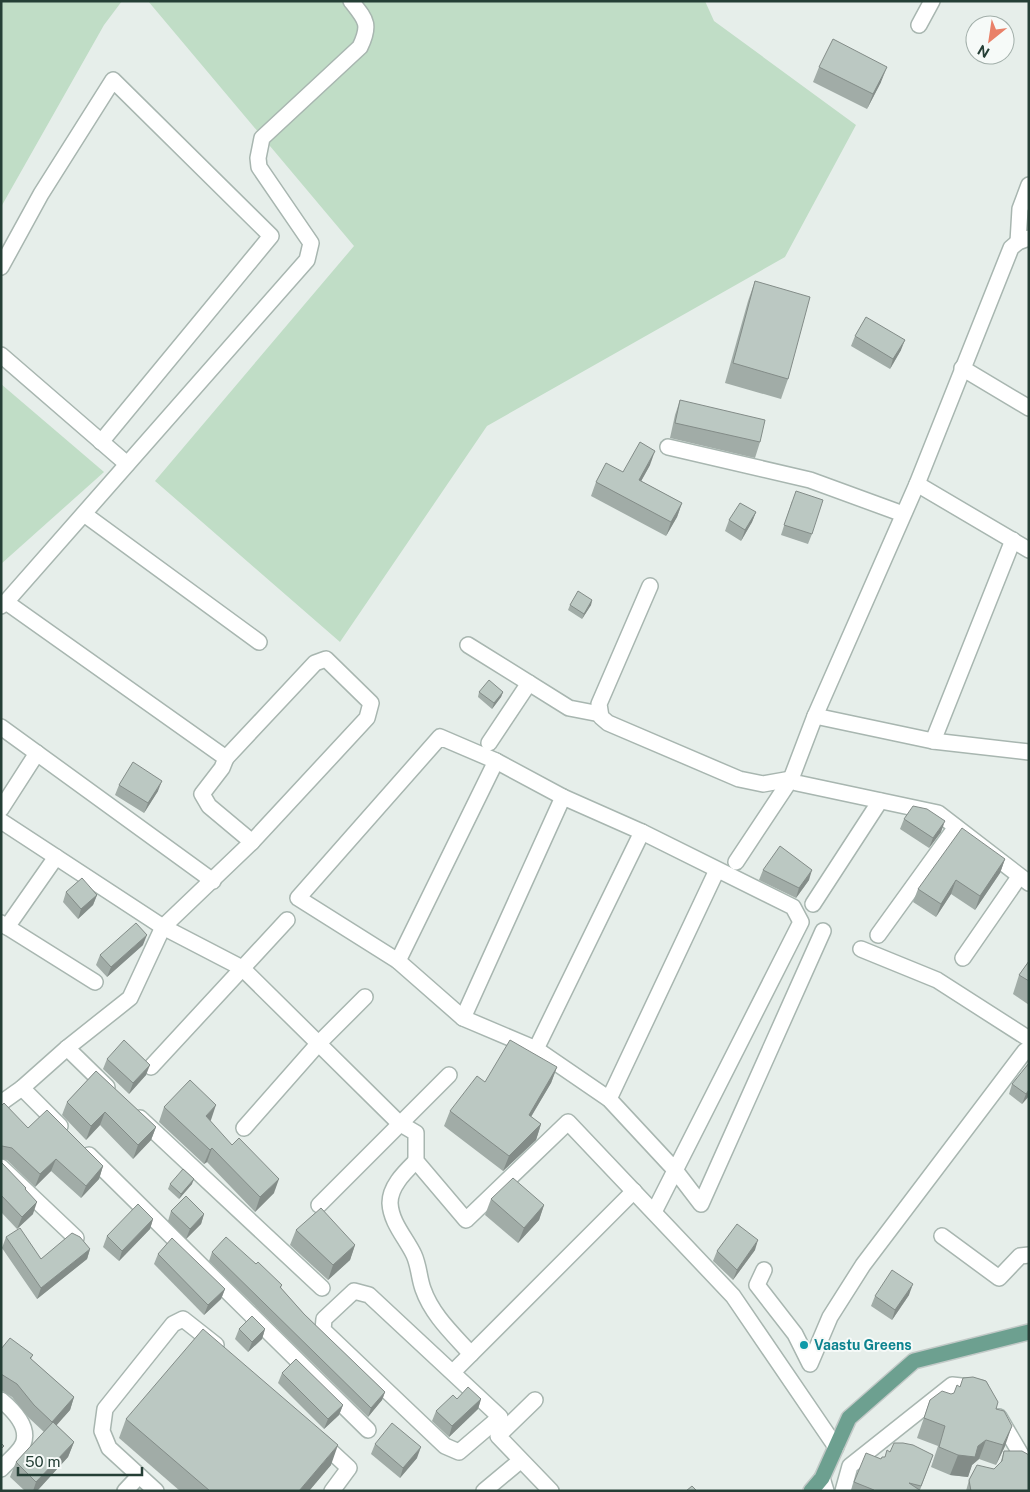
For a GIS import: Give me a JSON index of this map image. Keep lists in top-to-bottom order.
{
  "places": ["Vaastu Greens"],
  "scale_bar": "50 m",
  "north": "bottom left"
}
